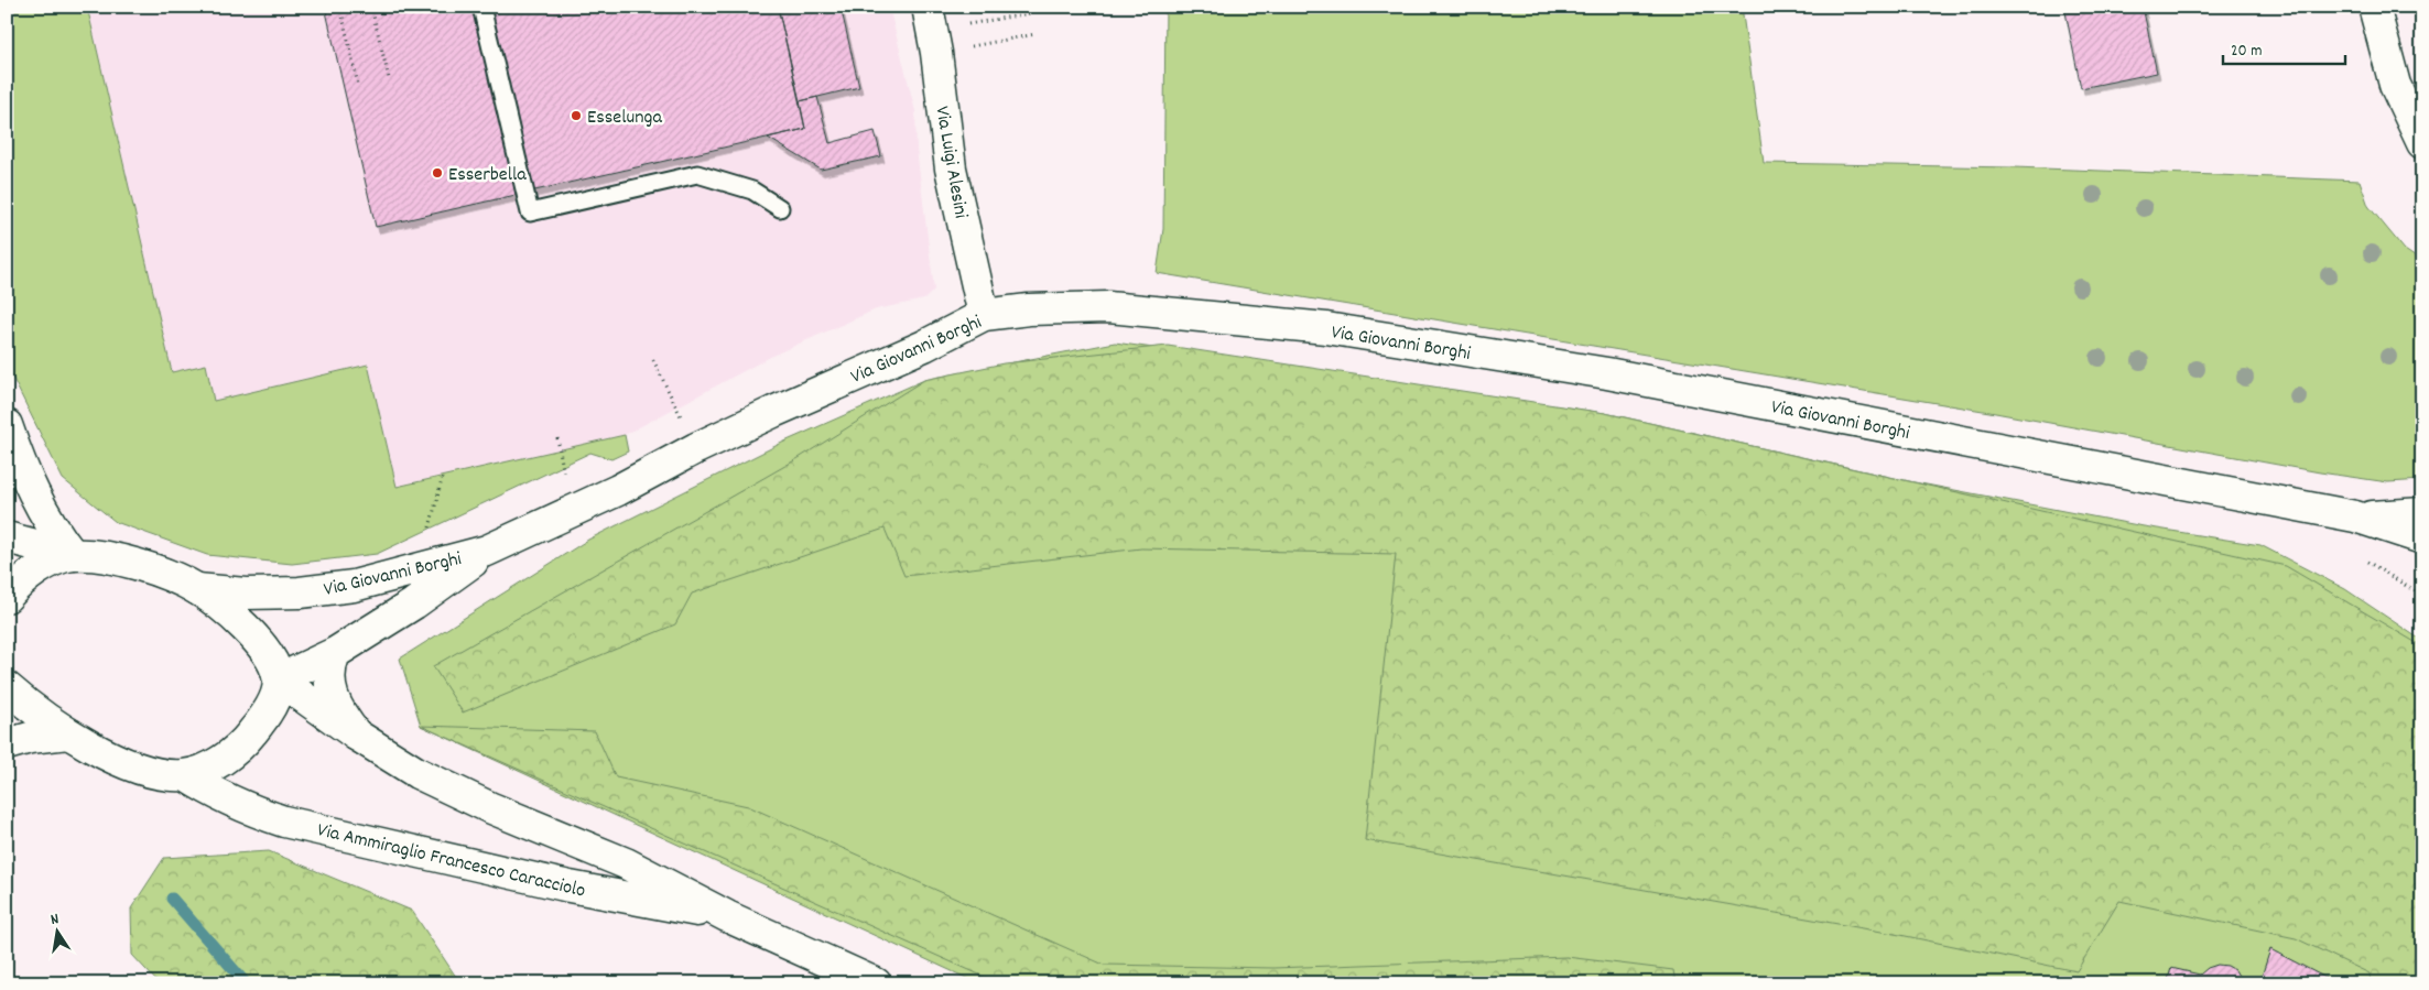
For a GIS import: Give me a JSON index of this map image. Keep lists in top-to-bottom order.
{
  "streets": {
    "main road": ["Via Luigi Alesini", "Via Giovanni Borghi", "Via Ammiraglio Francesco Caracciolo"]
  },
  "crossings": [
    ["Via Luigi Alesini", "Via Giovanni Borghi"],
    ["Via Giovanni Borghi", "Via Ammiraglio Francesco Caracciolo"]
  ],
  "places": ["Esselunga", "Esserbella"],
  "scale_bar": "20 m",
  "north": "top"
}
